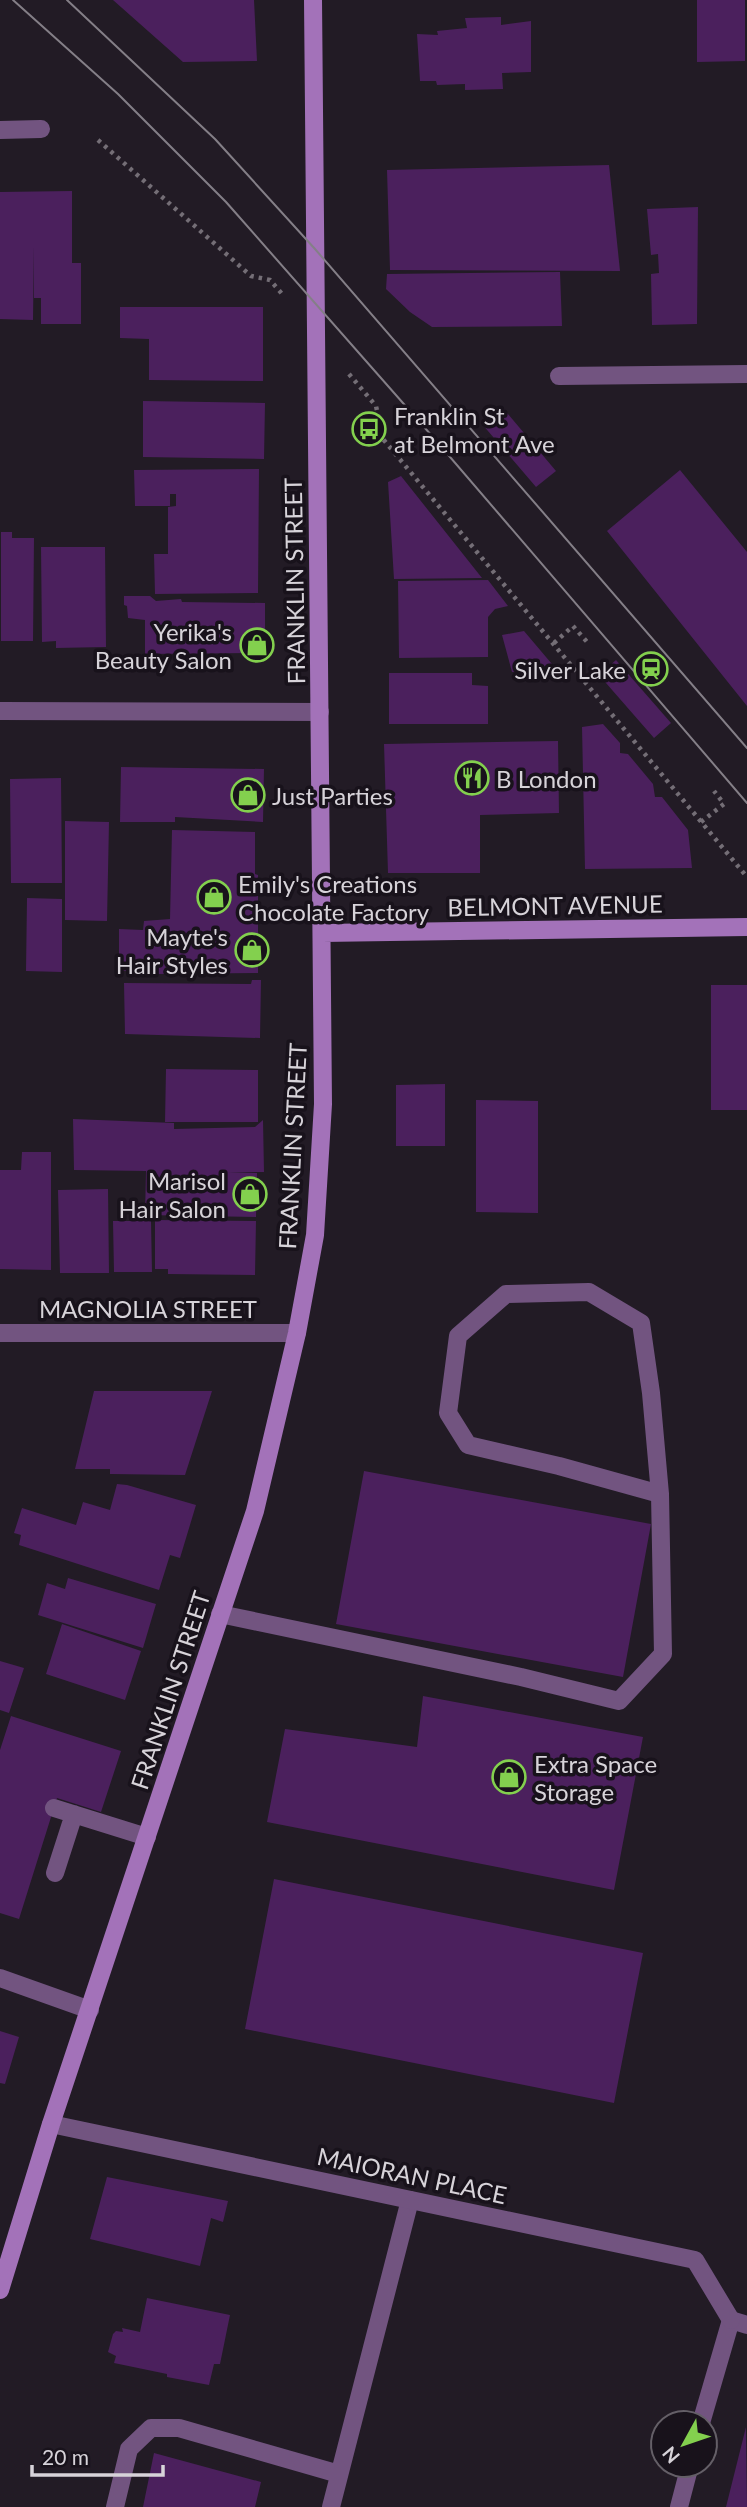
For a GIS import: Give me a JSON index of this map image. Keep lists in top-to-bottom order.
{
  "streets": {
    "main road": ["FRANKLIN STREET", "BELMONT AVENUE"],
    "street": ["MAGNOLIA STREET", "MAIORAN PLACE"]
  },
  "crossings": [
    ["FRANKLIN STREET", "BELMONT AVENUE"],
    ["FRANKLIN STREET", "MAGNOLIA STREET"],
    ["FRANKLIN STREET", "MAIORAN PLACE"]
  ],
  "places": {
    "bus stop": ["Franklin St at Belmont Ave"],
    "shop": [
      "Yerika's Beauty Salon",
      "Just Parties",
      "Emily's Creations Chocolate Factory",
      "Mayte's Hair Styles",
      "Marisol Hair Salon",
      "Extra Space Storage"
    ],
    "station": ["Silver Lake"],
    "restaurant": ["B London"]
  },
  "scale_bar": "20 m",
  "north": "bottom left"
}
